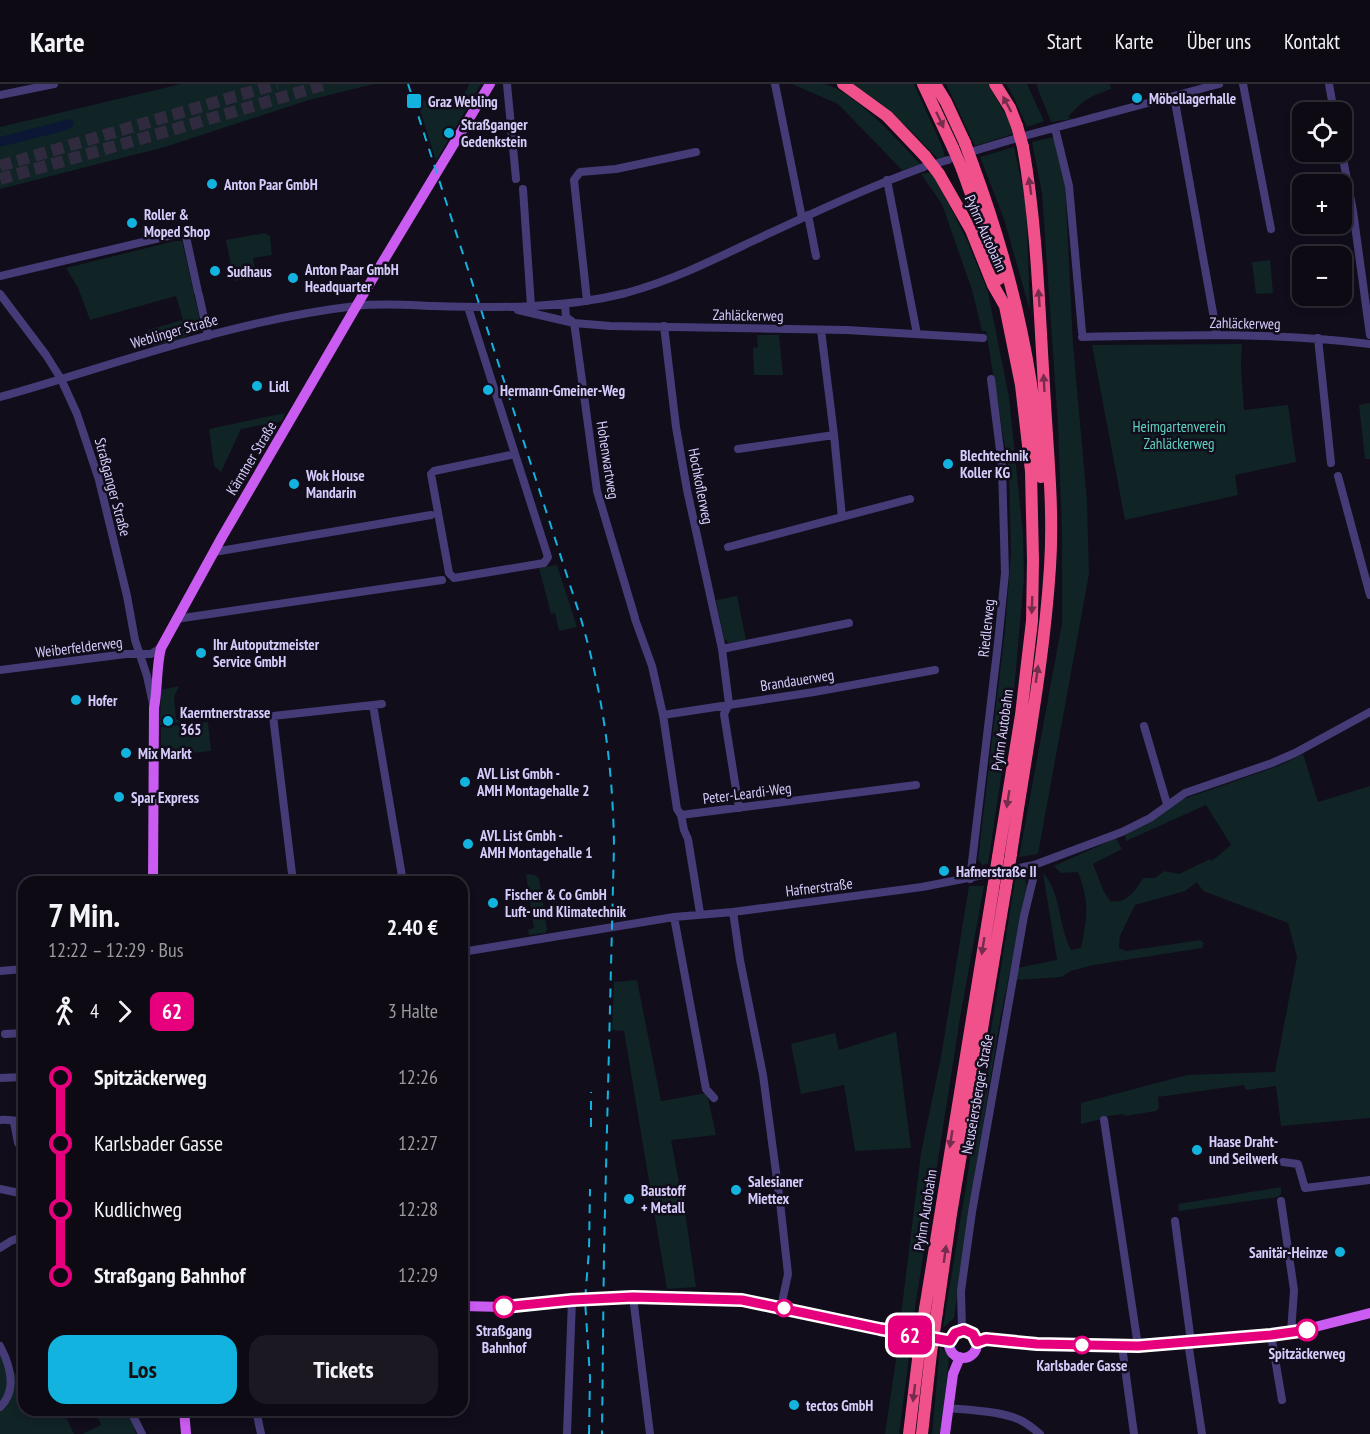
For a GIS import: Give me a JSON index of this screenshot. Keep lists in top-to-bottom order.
{
  "streets": {
    "highway": ["Pyhrn Autobahn"],
    "main road": ["Kärntner Straße"],
    "street": [
      "Zahläckerweg",
      "Weblinger Straße",
      "Hohenwartweg",
      "Hochkoflerweg",
      "Straßganger Straße",
      "Riedlerweg",
      "Weiberfelderweg",
      "Brandauerweg",
      "Peter-Leardi-Weg",
      "Hafnerstraße",
      "Neuseiersberger Straße"
    ]
  },
  "crossings": [
    ["Zahläckerweg", "Weblinger Straße"],
    ["Zahläckerweg", "Hohenwartweg"],
    ["Zahläckerweg", "Hochkoflerweg"],
    ["Weblinger Straße", "Kärntner Straße"],
    ["Weblinger Straße", "Straßganger Straße"],
    ["Kärntner Straße", "Straßganger Straße"],
    ["Kärntner Straße", "Weiberfelderweg"],
    ["Hohenwartweg", "Brandauerweg"],
    ["Hochkoflerweg", "Brandauerweg"],
    ["Hochkoflerweg", "Peter-Leardi-Weg"],
    ["Straßganger Straße", "Weiberfelderweg"],
    ["Riedlerweg", "Hafnerstraße"],
    ["Hafnerstraße", "Neuseiersberger Straße"]
  ],
  "parks": ["Heimgartenverein Zahläckerweg"],
  "places": {
    "other": [
      "Möbellagerhalle",
      "Straßganger Gedenkstein",
      "Anton Paar GmbH",
      "Roller & Moped Shop",
      "Sudhaus",
      "Anton Paar GmbH Headquarter",
      "Lidl",
      "Hermann-Gmeiner-Weg",
      "Blechtechnik Koller KG",
      "Wok House Mandarin",
      "Ihr Autoputzmeister Service GmbH",
      "Hofer",
      "Kaerntnerstrasse 365",
      "Mix Markt",
      "AVL List Gmbh - AMH Montagehalle 2",
      "Spar Express",
      "AVL List Gmbh - AMH Montagehalle 1",
      "Hafnerstraße II",
      "Fischer & Co GmbH Luft- und Klimatechnik",
      "Haase Draht- und Seilwerk",
      "Salesianer Miettex",
      "Baustoff + Metall",
      "Sanitär-Heinze",
      "Straßgang Bahnhof",
      "Spitzäckerweg",
      "Karlsbader Gasse",
      "tectos GmbH"
    ],
    "transit": ["Graz Webling"]
  },
  "lines": ["bus line 62"],
  "page": {
    "header": "Karte",
    "nav": [
      "Start",
      "Karte",
      "Über uns",
      "Kontakt"
    ],
    "on_map": "62",
    "map_buttons": ["+", "−"],
    "heading": ["7 Min.", "12:22 – 12:29 · Bus", "2.40 €"],
    "legs": ["4", "62", "3 Halte"],
    "list": [
      {
        "name": "Spitzäckerweg",
        "value": "12:26"
      },
      {
        "name": "Karlsbader Gasse",
        "value": "12:27"
      },
      {
        "name": "Kudlichweg",
        "value": "12:28"
      },
      {
        "name": "Straßgang Bahnhof",
        "value": "12:29"
      }
    ],
    "buttons": ["Los", "Tickets"]
  }
}
